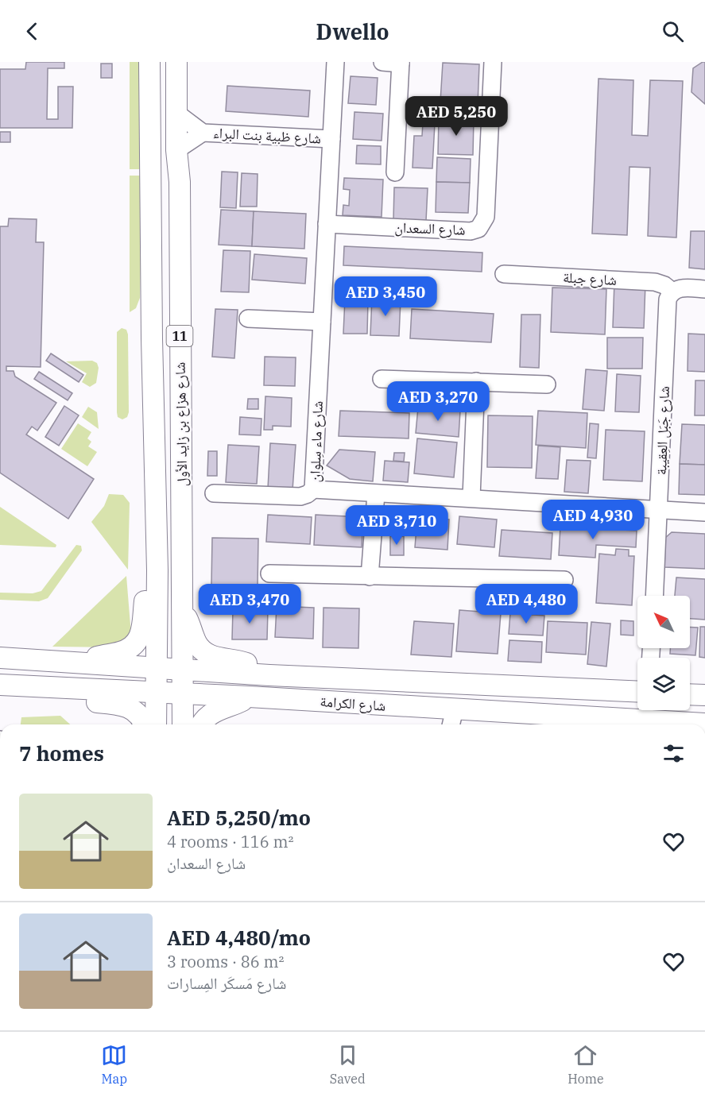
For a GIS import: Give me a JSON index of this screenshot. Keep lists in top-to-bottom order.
{
  "streets": {
    "main road": ["11", "شارع هزاع بن زايد الأول", "شارع الكرامة"],
    "street": [
      "شارع ظبية بنت البراء",
      "شارع السعدان",
      "شارع جبلة",
      "شارع جَبَل العِقيبة",
      "شارع ماء سِلوان"
    ]
  },
  "crossings": [
    ["شارع ظبية بنت البراء", "شارع هزاع بن زايد الأول"],
    ["شارع ظبية بنت البراء", "شارع ماء سِلوان"],
    ["شارع السعدان", "شارع ماء سِلوان"],
    ["شارع جبلة", "شارع جَبَل العِقيبة"],
    ["شارع هزاع بن زايد الأول", "شارع الكرامة"],
    ["شارع جَبَل العِقيبة", "شارع ماء سِلوان"]
  ],
  "north": "top left",
  "page": {
    "header": "Dwello",
    "price": [
      "AED 5,250",
      "AED 3,450",
      "AED 3,270",
      "AED 4,930",
      "AED 3,710",
      "AED 3,470",
      "AED 4,480"
    ],
    "heading": "7 homes",
    "list": [
      {
        "name": "AED 5,250/mo",
        "note": "4 rooms · 116 m² · شارع السعدان"
      },
      {
        "name": "AED 4,480/mo",
        "note": "3 rooms · 86 m² · شارع مَسكَر المِسارات"
      }
    ],
    "tabs": ["Map", "Saved", "Home"]
  }
}
